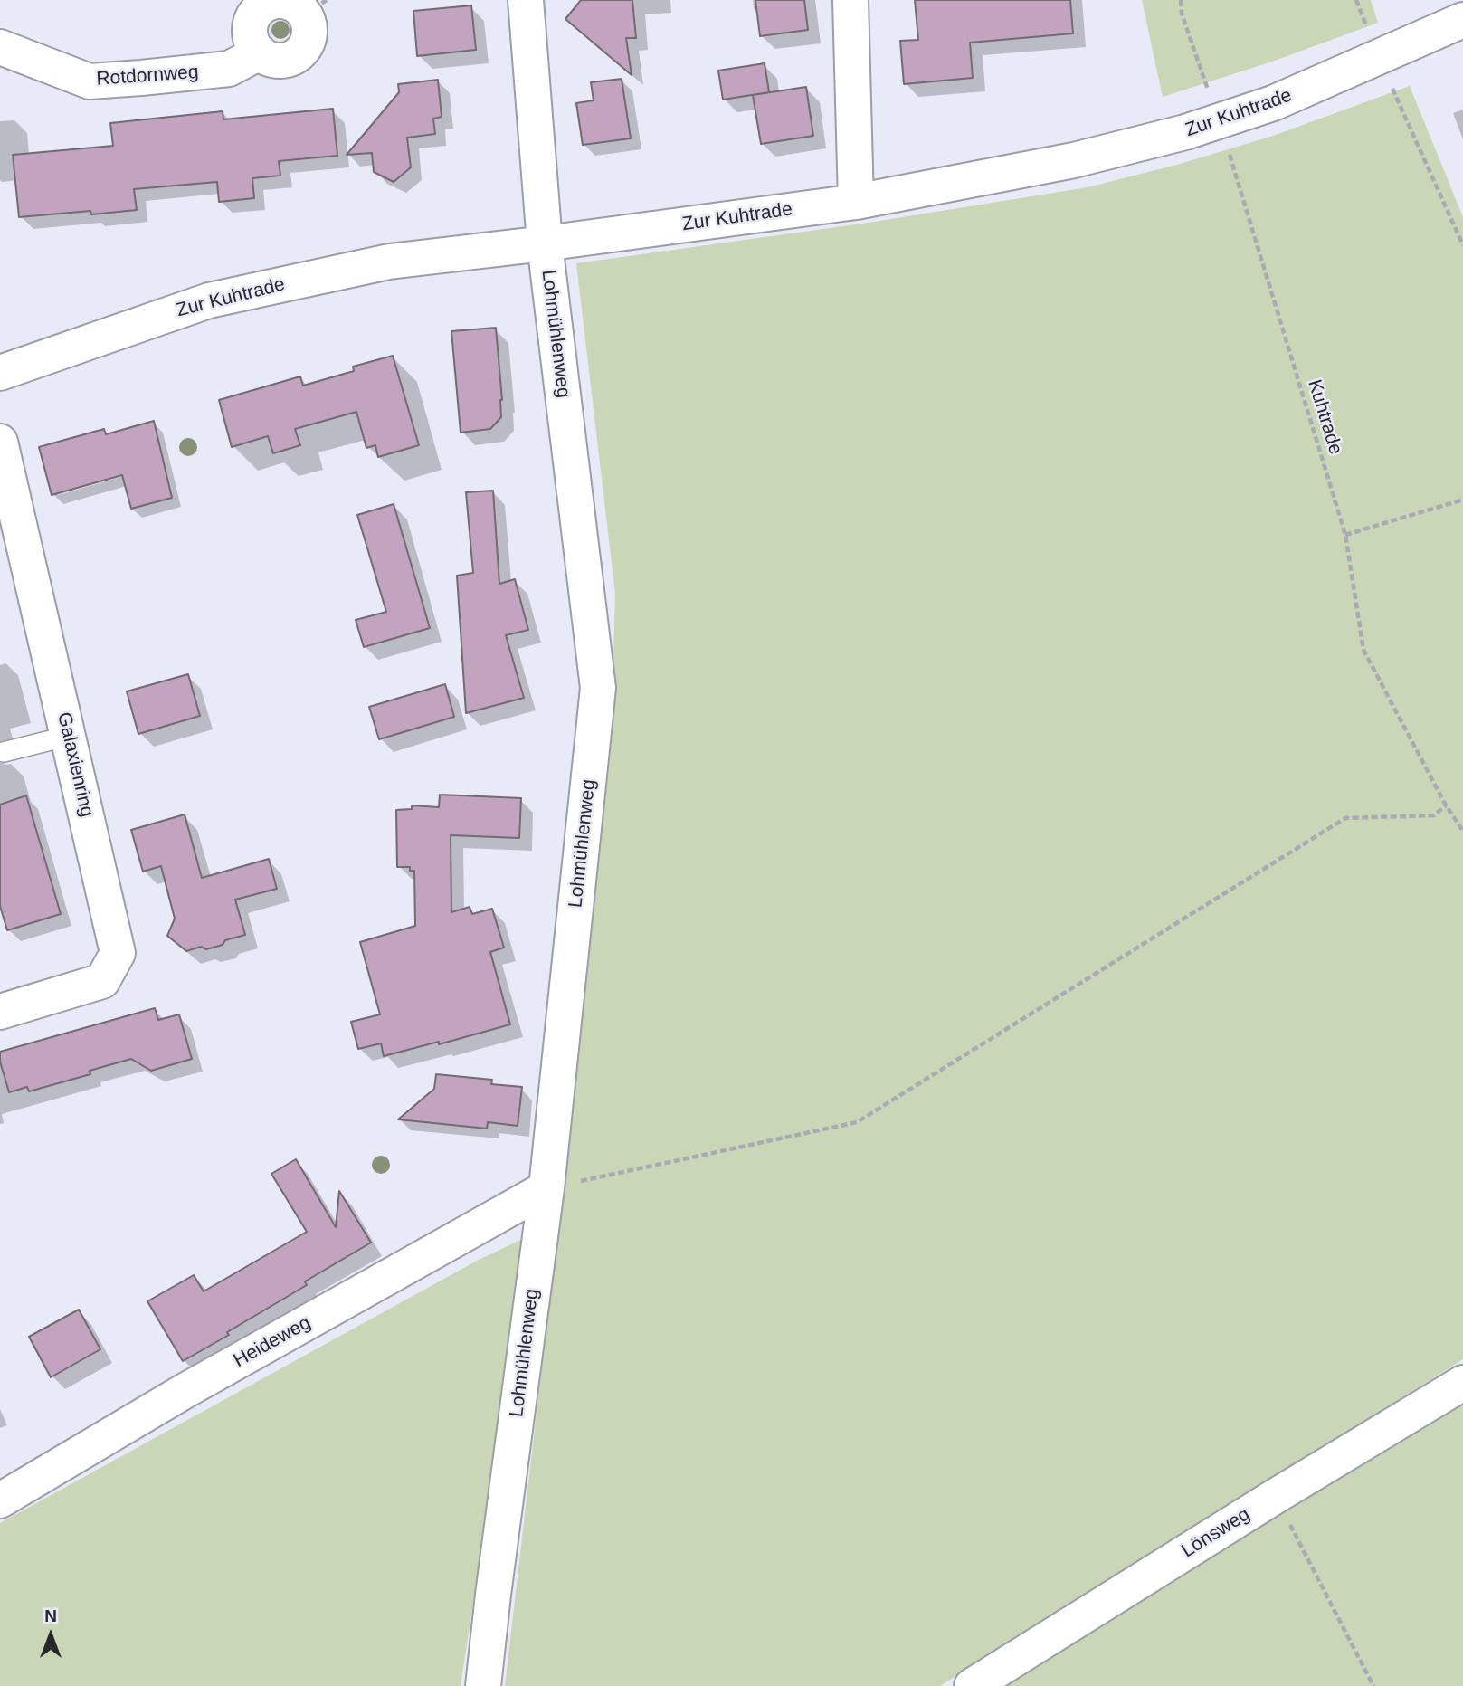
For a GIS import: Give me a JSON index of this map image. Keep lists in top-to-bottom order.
{
  "streets": {
    "street": [
      "Rotdornweg",
      "Zur Kuhtrade",
      "Lohmühlenweg",
      "Galaxienring",
      "Heideweg",
      "Lönsweg"
    ],
    "path": ["Kuhtrade"]
  },
  "crossings": [
    ["Zur Kuhtrade", "Lohmühlenweg"],
    ["Lohmühlenweg", "Heideweg"]
  ],
  "north": "top"
}
